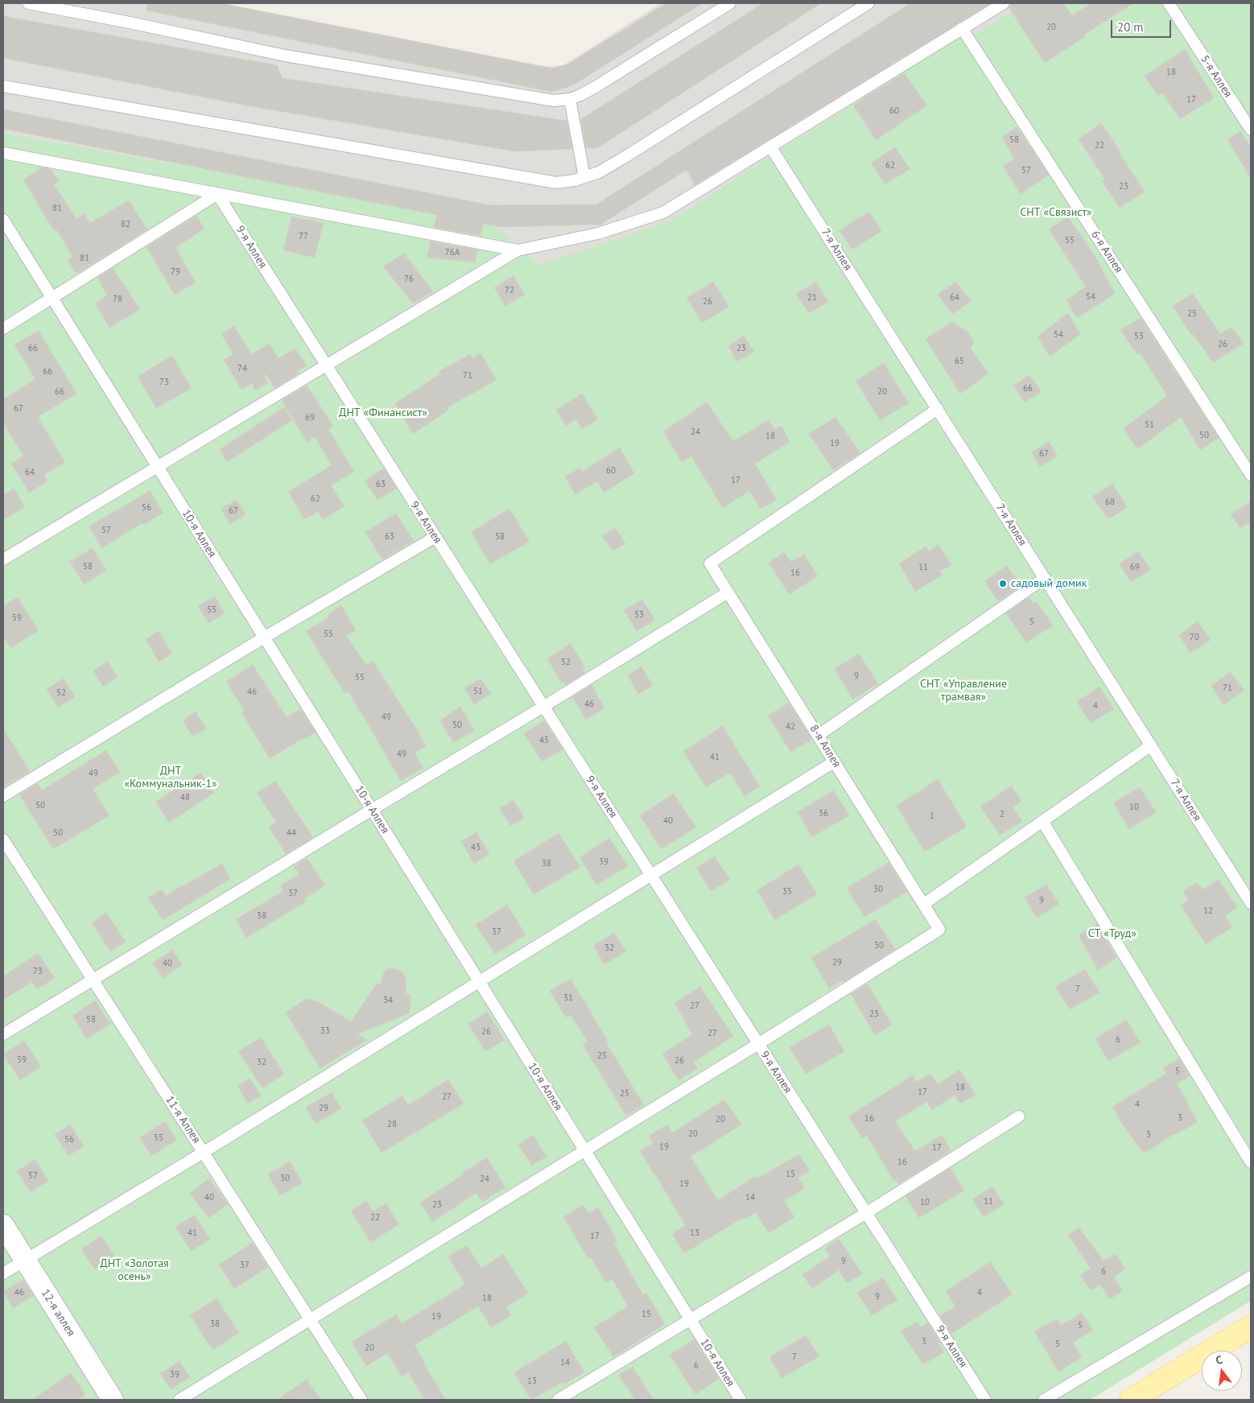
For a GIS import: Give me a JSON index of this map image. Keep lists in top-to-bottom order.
{
  "streets": {
    "street": ["12-я аллея"],
    "lane": [
      "5-я Аллея",
      "9-я Аллея",
      "7-я Аллея",
      "6-я Аллея",
      "10-я Аллея",
      "8-я Аллея",
      "11-я Аллея"
    ]
  },
  "crossings": [
    ["9-я Аллея", "8-я Аллея"],
    ["7-я Аллея", "8-я Аллея"]
  ],
  "parks": [
    "СНТ «Связист»",
    "ДНТ «Финансист»",
    "СНТ «Управление трамвая»",
    "ДНТ «Коммунальник-1»",
    "СТ «Труд»",
    "ДНТ «Золотая осень»"
  ],
  "places": ["садовый домик"],
  "house_numbers": [
    "20",
    "18",
    "17",
    "60",
    "58",
    "22",
    "62",
    "57",
    "23",
    "81",
    "82",
    "77",
    "55",
    "76А",
    "81",
    "79",
    "76",
    "72",
    "54",
    "21",
    "64",
    "78",
    "26",
    "25",
    "54",
    "53",
    "26",
    "66",
    "23",
    "65",
    "74",
    "66",
    "71",
    "73",
    "66",
    "66",
    "20",
    "67",
    "69",
    "51",
    "24",
    "50",
    "18",
    "19",
    "67",
    "60",
    "64",
    "17",
    "63",
    "62",
    "68",
    "56",
    "67",
    "57",
    "63",
    "58",
    "58",
    "11",
    "69",
    "16",
    "55",
    "53",
    "59",
    "5",
    "55",
    "70",
    "52",
    "9",
    "55",
    "71",
    "51",
    "46",
    "52",
    "46",
    "4",
    "49",
    "50",
    "42",
    "45",
    "49",
    "41",
    "49",
    "48",
    "50",
    "10",
    "36",
    "2",
    "1",
    "40",
    "50",
    "44",
    "43",
    "39",
    "38",
    "30",
    "35",
    "37",
    "9",
    "12",
    "38",
    "37",
    "30",
    "32",
    "29",
    "40",
    "73",
    "7",
    "31",
    "34",
    "27",
    "23",
    "58",
    "33",
    "26",
    "27",
    "6",
    "25",
    "59",
    "26",
    "32",
    "5",
    "18",
    "17",
    "25",
    "27",
    "4",
    "29",
    "3",
    "16",
    "20",
    "28",
    "20",
    "3",
    "55",
    "56",
    "19",
    "17",
    "16",
    "15",
    "57",
    "30",
    "24",
    "19",
    "40",
    "14",
    "11",
    "10",
    "23",
    "22",
    "41",
    "13",
    "17",
    "9",
    "37",
    "6",
    "46",
    "4",
    "9",
    "18",
    "15",
    "19",
    "38",
    "5",
    "3",
    "5",
    "20",
    "7",
    "14",
    "6",
    "39",
    "13"
  ],
  "scale_bar": "20 m",
  "north": "top"
}
